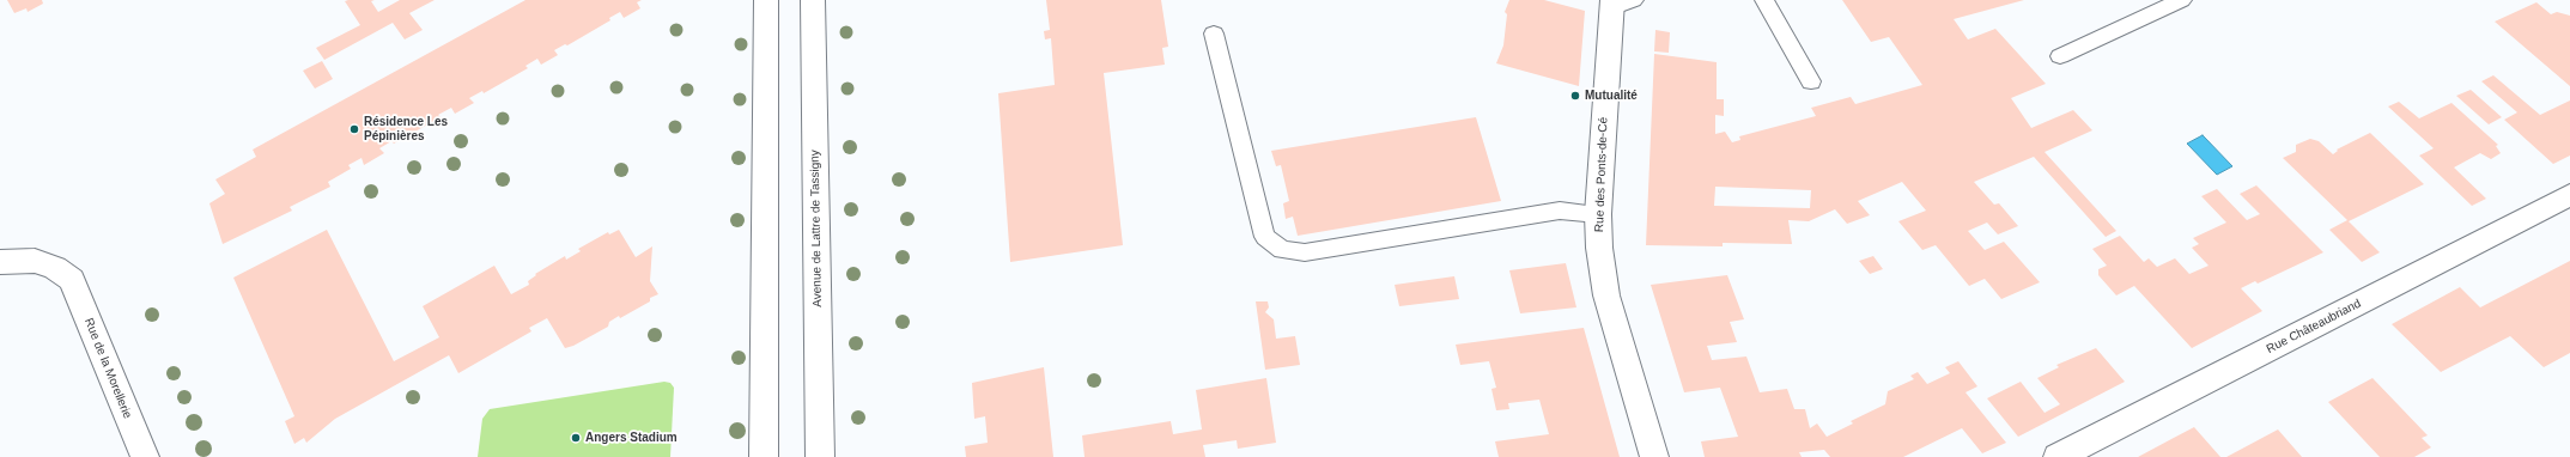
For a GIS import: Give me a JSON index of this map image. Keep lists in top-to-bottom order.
{
  "streets": {
    "street": [
      "Rue des Ponts-de-Cé",
      "Avenue de Lattre de Tassigny",
      "Rue Châteaubriand",
      "Rue de la Morellerie"
    ]
  },
  "places": ["Mutualité", "Résidence Les Pépinières", "Angers Stadium"]
}
